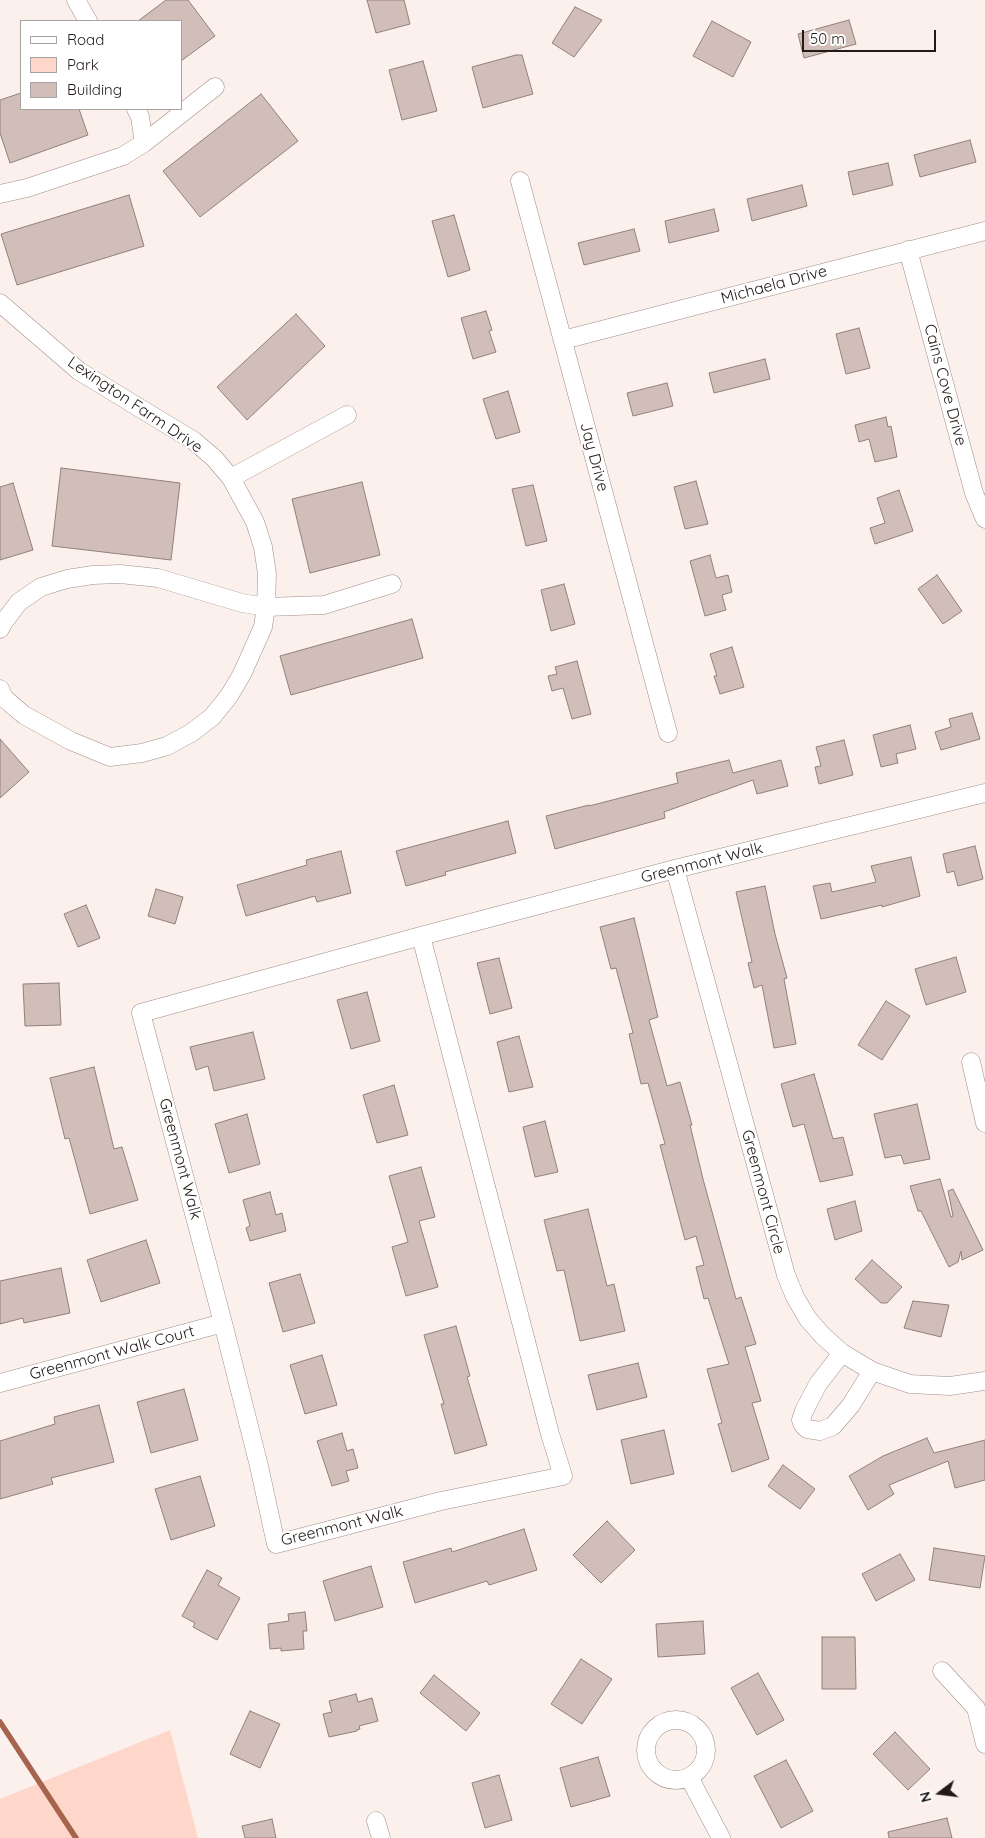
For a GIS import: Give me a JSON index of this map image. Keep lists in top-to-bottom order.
{
  "streets": {
    "street": [
      "Michaela Drive",
      "Cains Cove Drive",
      "Lexington Farm Drive",
      "Jay Drive",
      "Greenmont Walk",
      "Greenmont Circle",
      "Greenmont Walk Court"
    ]
  },
  "crossings": [
    ["Michaela Drive", "Cains Cove Drive"],
    ["Michaela Drive", "Jay Drive"],
    ["Greenmont Walk", "Greenmont Circle"],
    ["Greenmont Walk", "Greenmont Walk Court"]
  ],
  "legend": ["Road", "Park", "Building"],
  "scale_bar": "50 m",
  "north": "left"
}
